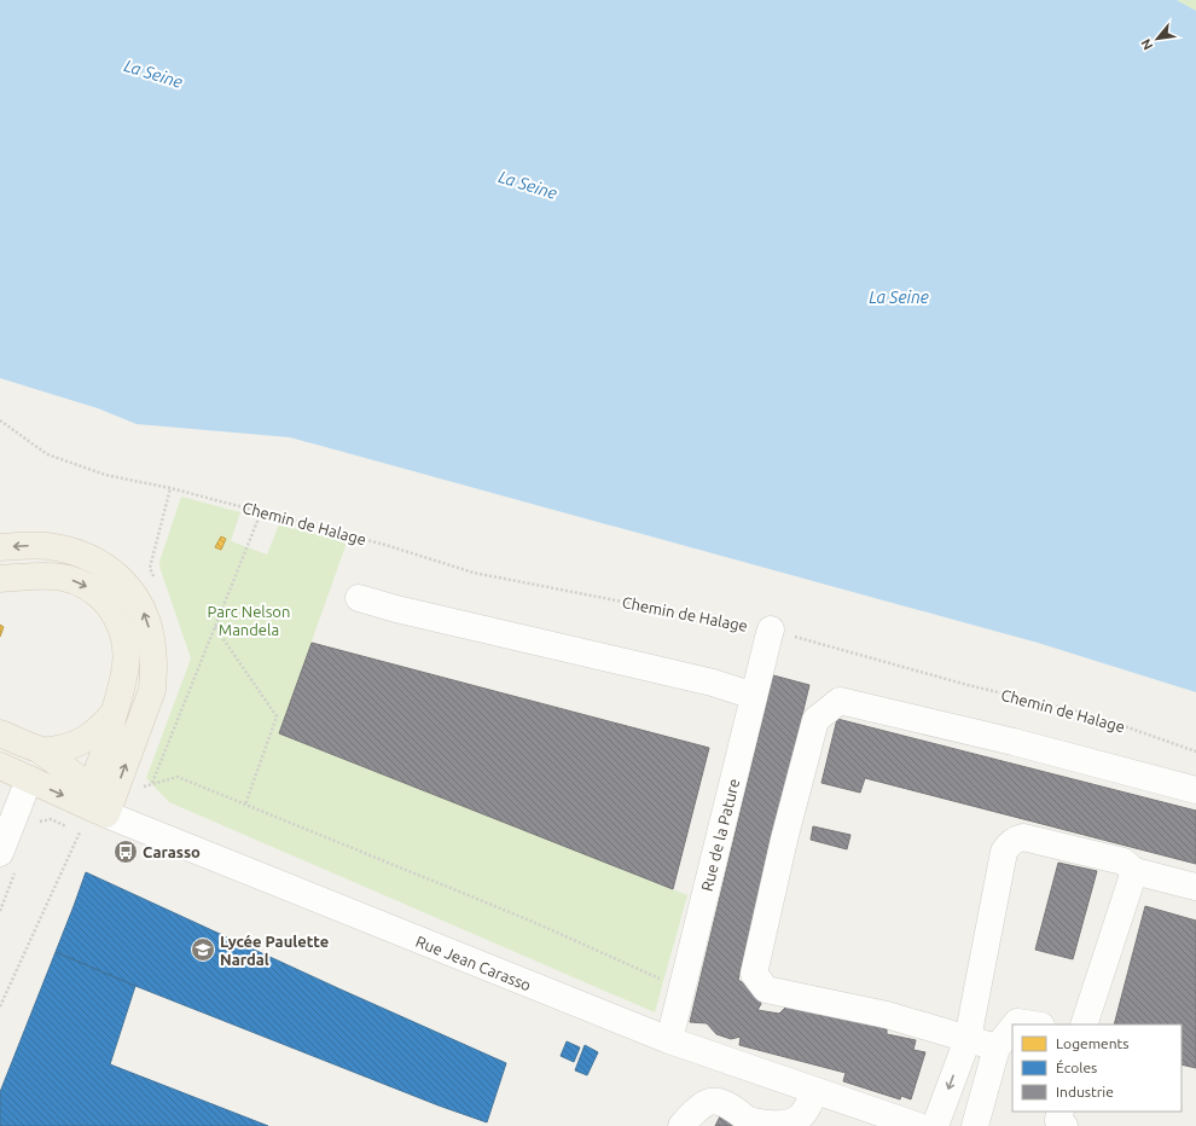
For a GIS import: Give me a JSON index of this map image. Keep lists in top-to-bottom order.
{
  "streets": {
    "main road": ["Rue Jean Carasso"],
    "street": ["Rue de la Pature"],
    "path": ["Chemin de Halage"]
  },
  "crossings": [
    ["Chemin de Halage", "Rue de la Pature"],
    ["Rue de la Pature", "Rue Jean Carasso"]
  ],
  "water": ["La Seine"],
  "parks": ["Parc Nelson Mandela"],
  "places": {
    "bus stop": ["Carasso"],
    "school or university": ["Lycée Paulette Nardal"]
  },
  "legend": ["Logements", "Écoles", "Industrie"],
  "north": "bottom left"
}
